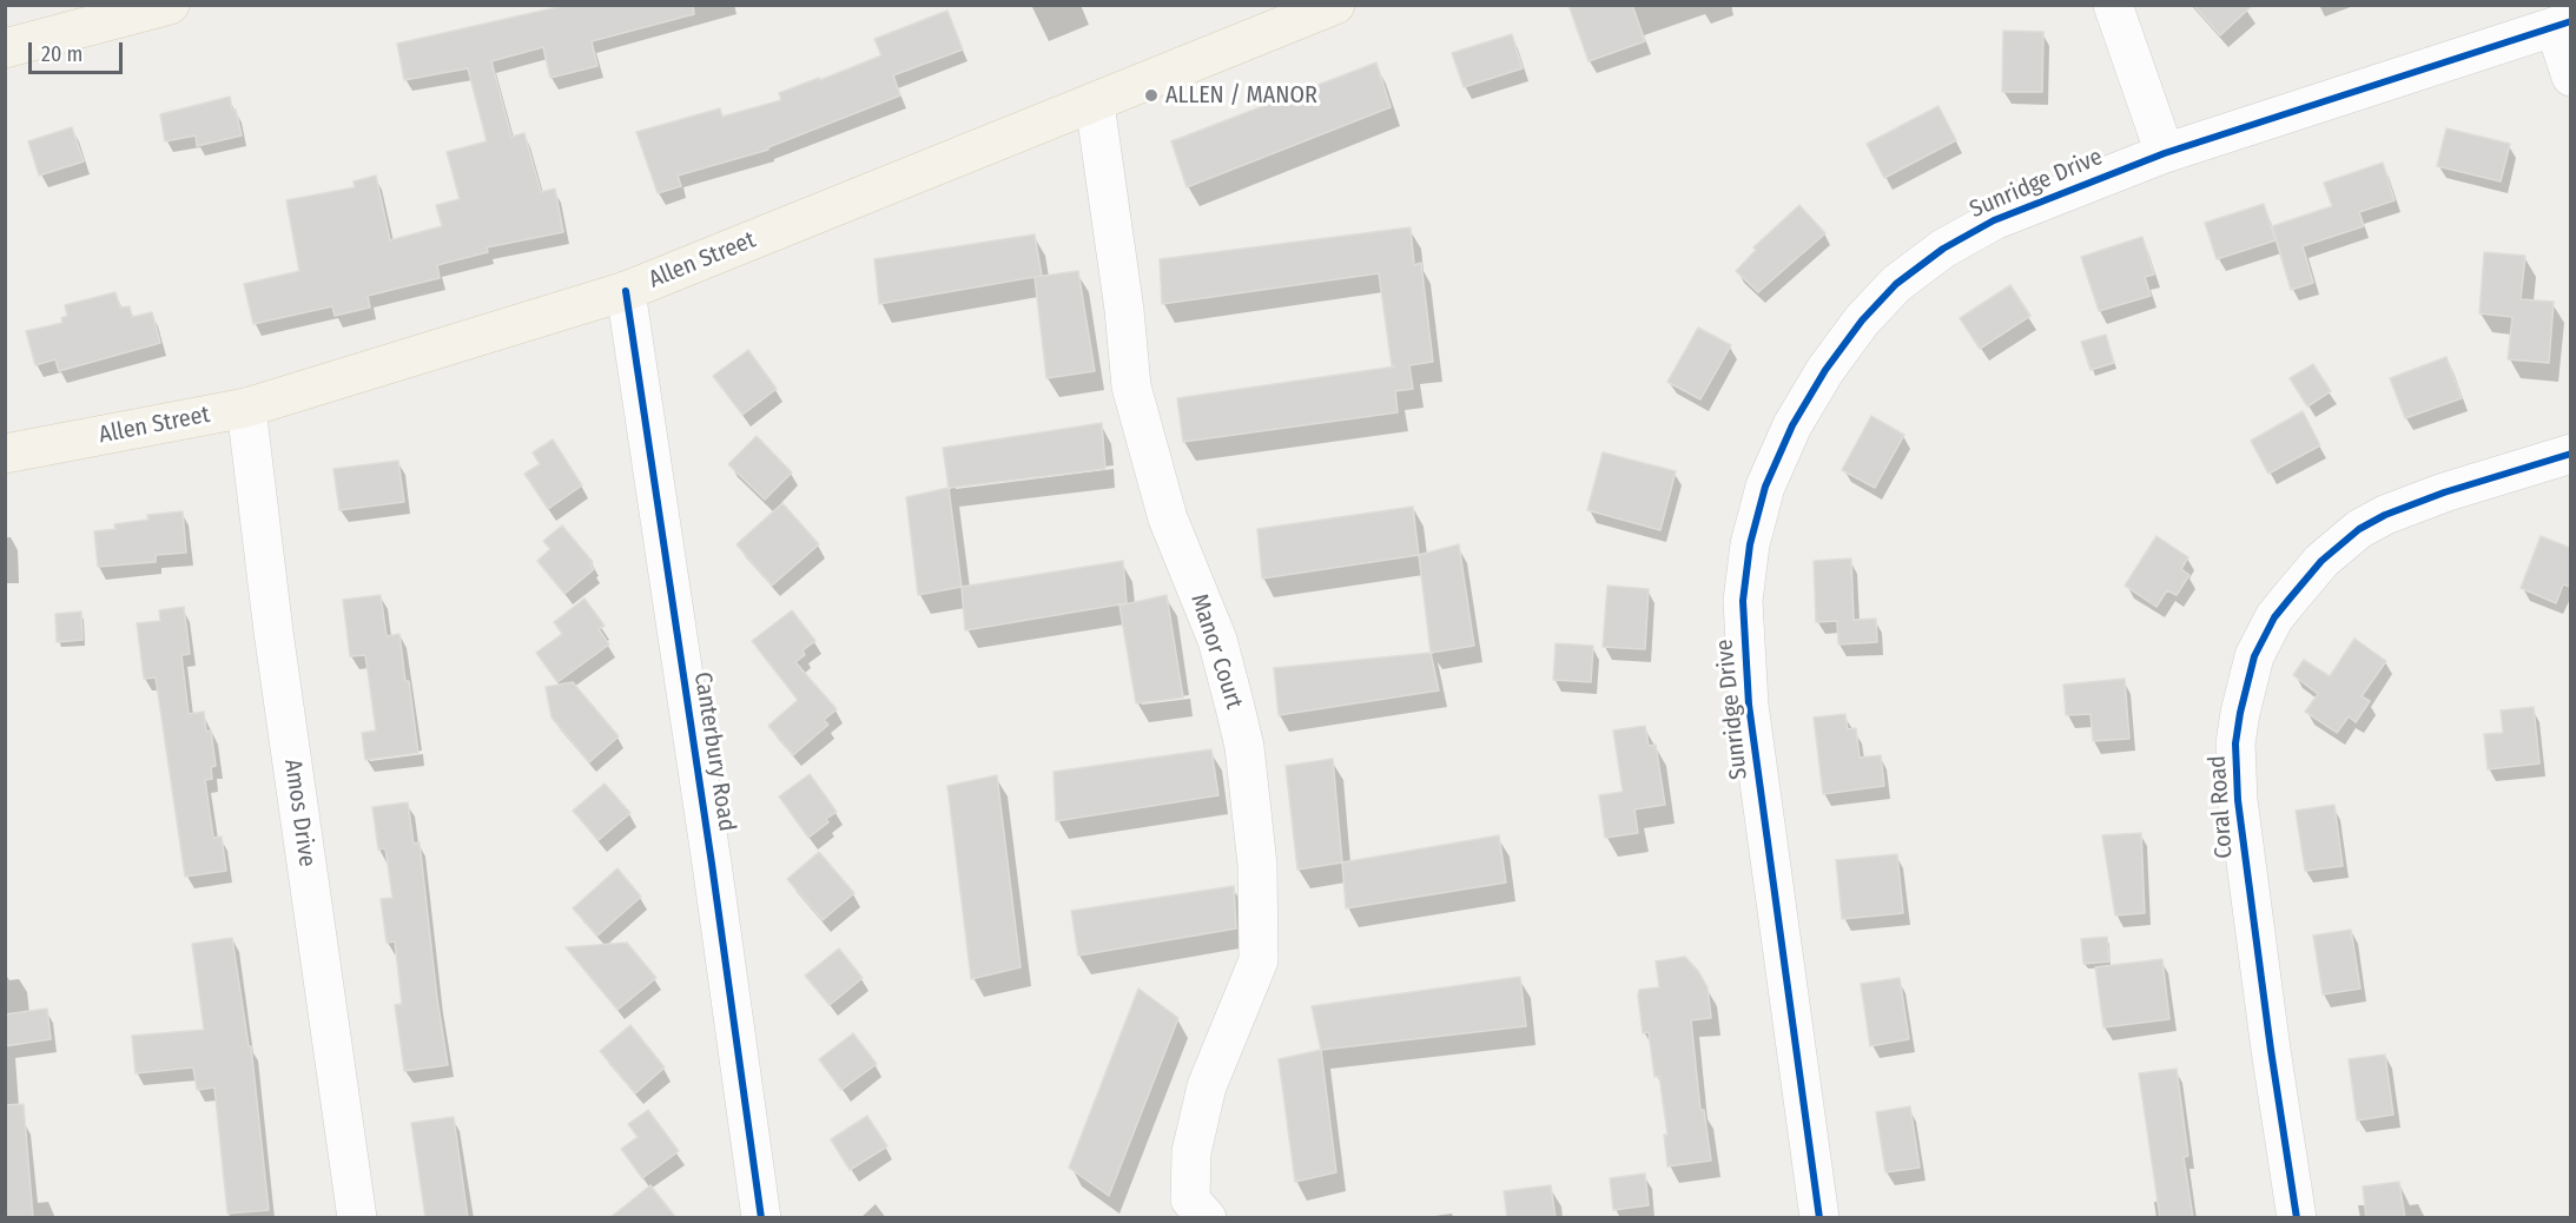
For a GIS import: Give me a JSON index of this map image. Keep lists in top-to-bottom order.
{
  "streets": {
    "main road": ["Allen Street"],
    "street": [
      "Sunridge Drive",
      "Manor Court",
      "Canterbury Road",
      "Coral Road",
      "Amos Drive"
    ]
  },
  "crossings": [
    ["Allen Street", "Manor Court"],
    ["Allen Street", "Canterbury Road"],
    ["Allen Street", "Amos Drive"]
  ],
  "places": ["ALLEN / MANOR"],
  "scale_bar": "20 m"
}
